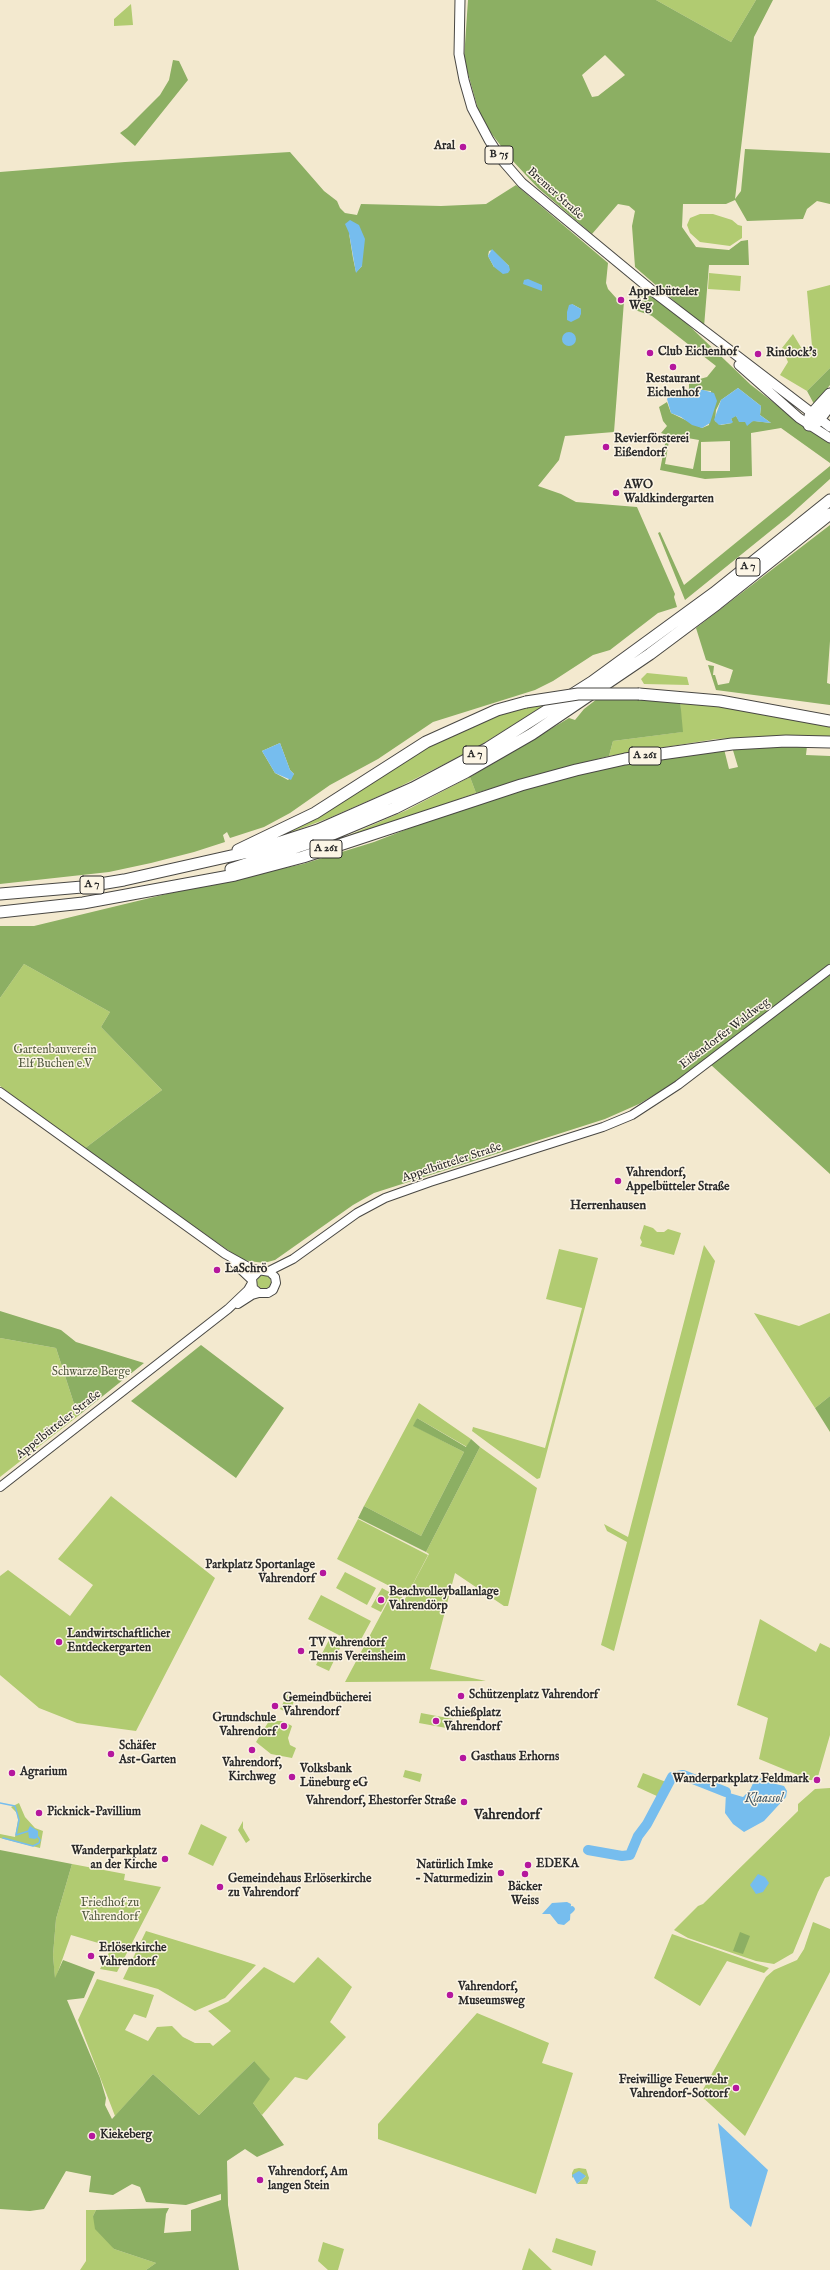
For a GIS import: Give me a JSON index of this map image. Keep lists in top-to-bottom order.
{
  "streets": {
    "highway": ["A 7", "A 261"],
    "main road": [
      "B 75",
      "Bremer Straße",
      "Eißendorfer Waldweg",
      "Appelbütteler Straße"
    ]
  },
  "crossings": [
    ["A 7", "A 261"],
    ["Eißendorfer Waldweg", "Appelbütteler Straße"]
  ],
  "districts": ["Herrenhausen", "Vahrendorf"],
  "water": ["Klaassol"],
  "parks": ["Gartenbauverein Elf Buchen e.V", "Schwarze Berge", "Friedhof zu Vahrendorf"],
  "places": [
    "Aral",
    "Appelbütteler Weg",
    "Club Eichenhof",
    "Rindock's",
    "Restaurant Eichenhof",
    "Revierförsterei Eißendorf",
    "AWO Waldkindergarten",
    "Vahrendorf, Appelbütteler Straße",
    "LaSchrö",
    "Parkplatz Sportanlage Vahrendorf",
    "Beachvolleyballanlage Vahrendörp",
    "Landwirtschaftlicher Entdeckergarten",
    "TV Vahrendorf Tennis Vereinsheim",
    "Schützenplatz Vahrendorf",
    "Gemeindbücherei Vahrendorf",
    "Schießplatz Vahrendorf",
    "Grundschule Vahrendorf",
    "Vahrendorf, Kirchweg",
    "Schäfer Ast-Garten",
    "Gasthaus Erhorns",
    "Agrarium",
    "Volksbank Lüneburg eG",
    "Wanderparkplatz Feldmark",
    "Vahrendorf, Ehestorfer Straße",
    "Picknick-Pavillium",
    "Wanderparkplatz an der Kirche",
    "EDEKA",
    "Natürlich Imke - Naturmedizin",
    "Bäcker Weiss",
    "Gemeindehaus Erlöserkirche zu Vahrendorf",
    "Erlöserkirche Vahrendorf",
    "Vahrendorf, Museumsweg",
    "Freiwillige Feuerwehr Vahrendorf-Sottorf",
    "Kiekeberg",
    "Vahrendorf, Am langen Stein"
  ]
}
